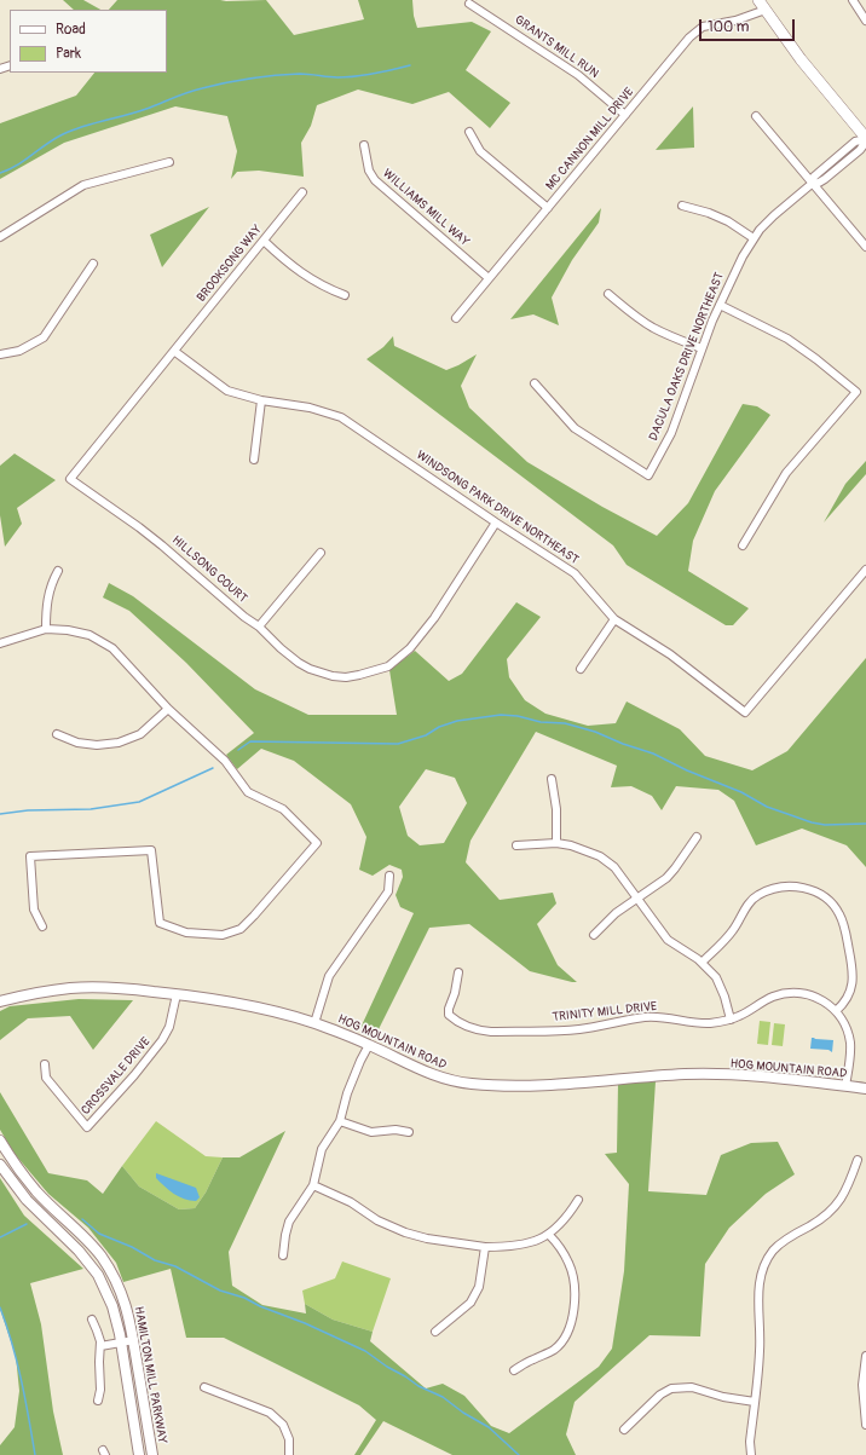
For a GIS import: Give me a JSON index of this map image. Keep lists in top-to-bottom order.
{
  "streets": {
    "street": [
      "GRANTS MILL RUN",
      "MC CANNON MILL DRIVE",
      "WILLIAMS MILL WAY",
      "BROOKSONG WAY",
      "DACULA OAKS DRIVE NORTHEAST",
      "WINDSONG PARK DRIVE NORTHEAST",
      "HILLSONG COURT",
      "TRINITY MILL DRIVE",
      "HOG MOUNTAIN ROAD",
      "CROSSVALE DRIVE",
      "HAMILTON MILL PARKWAY"
    ]
  },
  "crossings": [
    ["GRANTS MILL RUN", "MC CANNON MILL DRIVE"],
    ["MC CANNON MILL DRIVE", "WILLIAMS MILL WAY"],
    ["BROOKSONG WAY", "WINDSONG PARK DRIVE NORTHEAST"],
    ["BROOKSONG WAY", "HILLSONG COURT"],
    ["WINDSONG PARK DRIVE NORTHEAST", "HILLSONG COURT"],
    ["HOG MOUNTAIN ROAD", "CROSSVALE DRIVE"]
  ],
  "legend": ["Road", "Park"],
  "scale_bar": "100 m"
}
